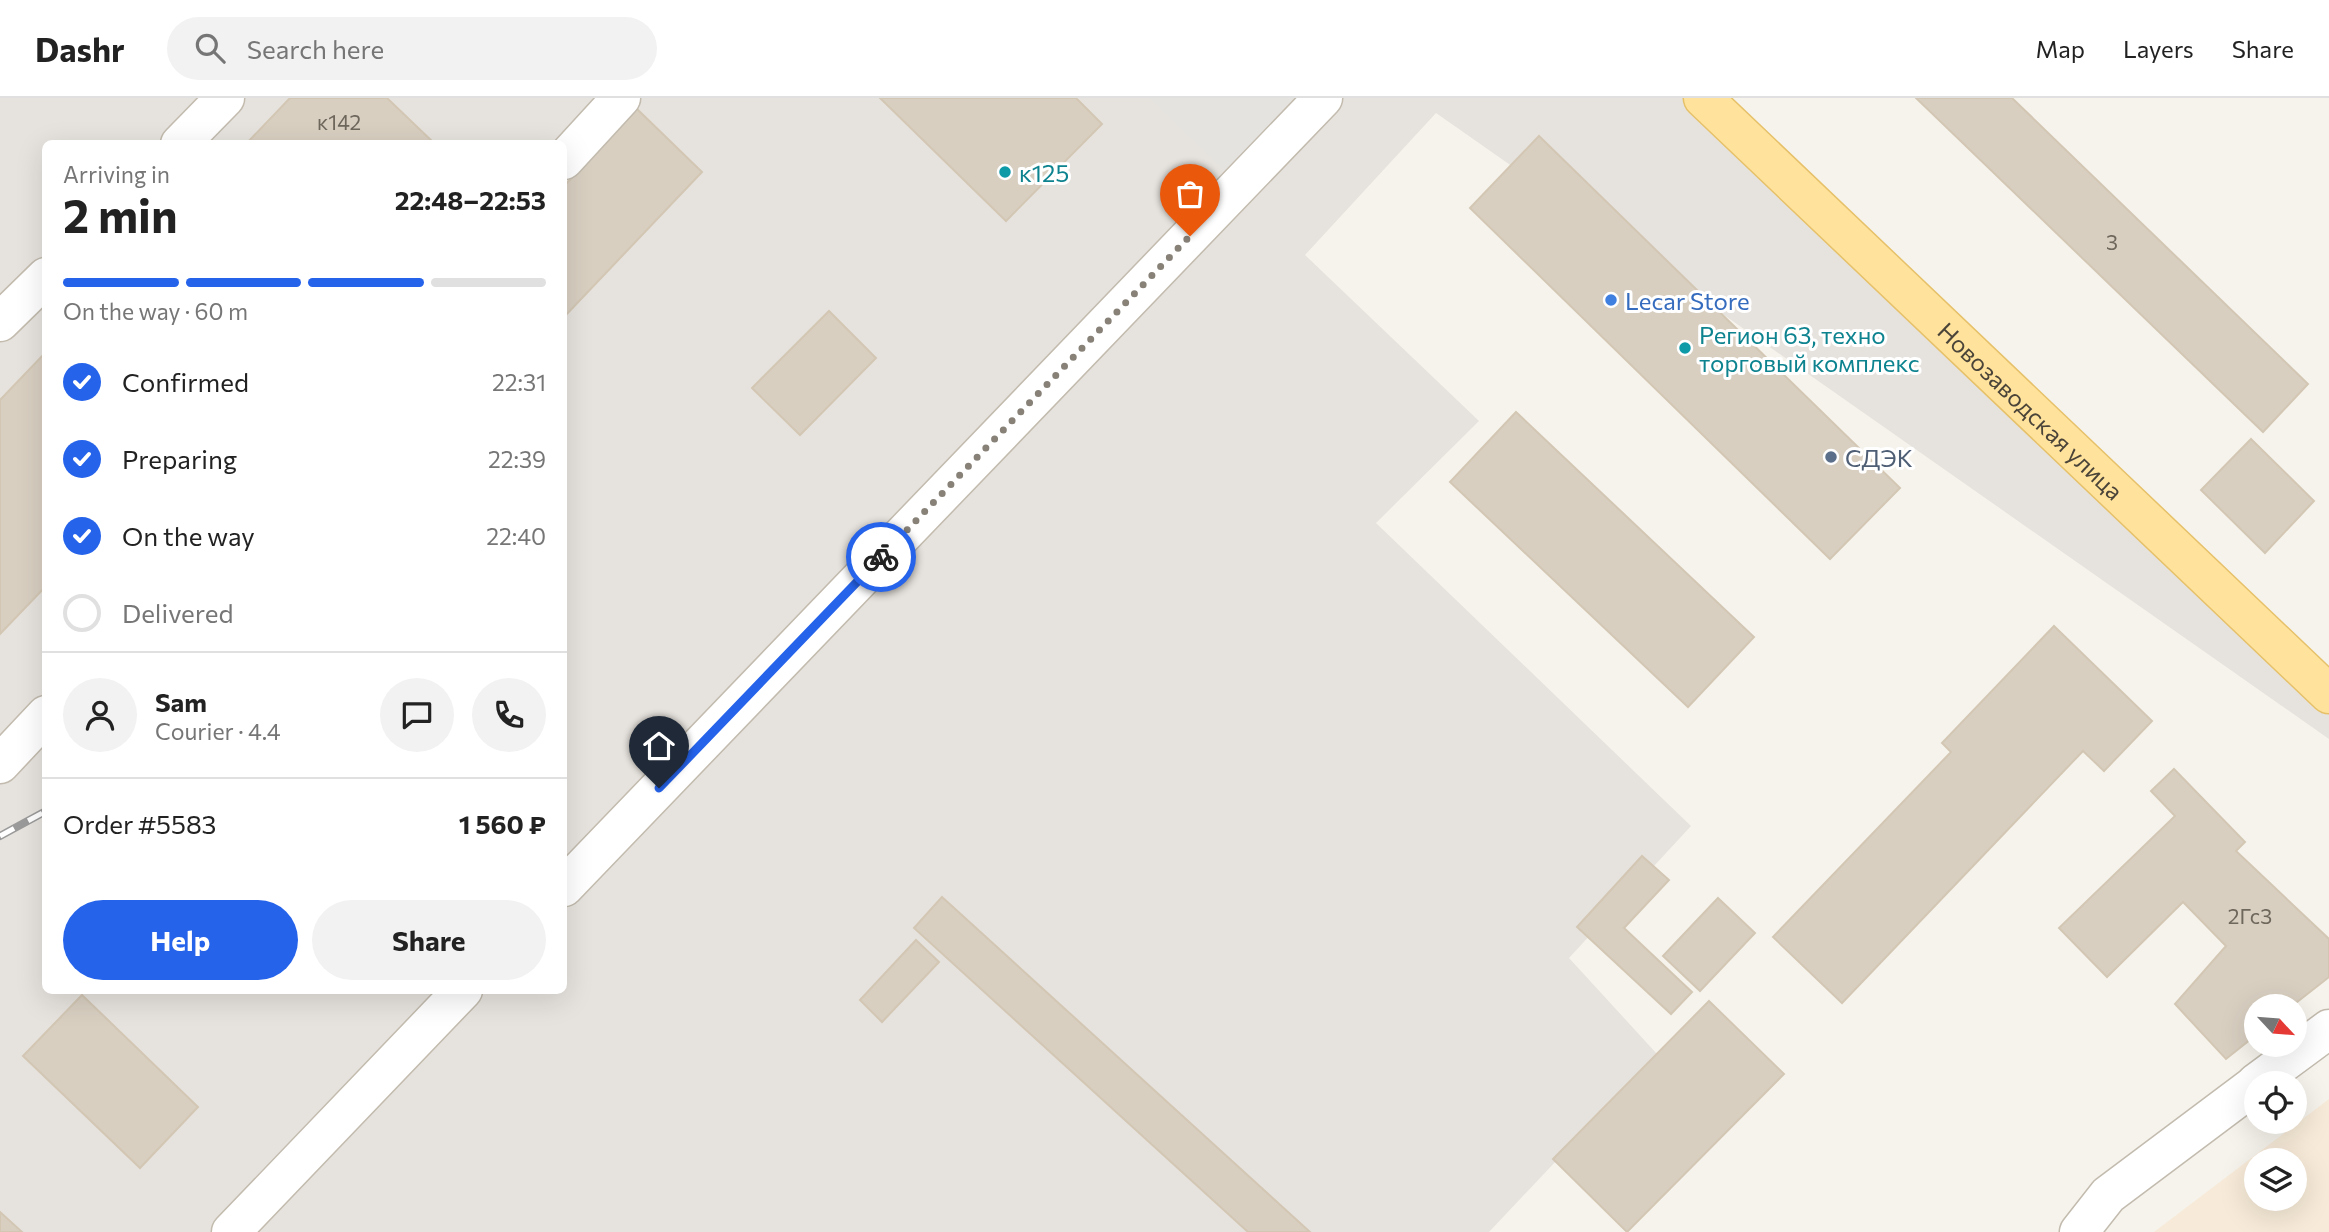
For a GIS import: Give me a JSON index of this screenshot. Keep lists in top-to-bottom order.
{
  "streets": {
    "main road": ["Новозаводская улица"]
  },
  "places": [
    "к125",
    "Lecar Store",
    "Регион 63, техно торговый комплекс",
    "СДЭК"
  ],
  "house_numbers": ["к142", "3", "2Гс3"],
  "north": "bottom right",
  "page": {
    "header": "Dashr",
    "search": "Search here",
    "nav": ["Map", "Layers", "Share"],
    "heading": ["2 min", "Arriving in", "22:48–22:53"],
    "panel": [
      "Sam",
      "Courier · 4.4",
      "Order #5583",
      "1 560 ₽"
    ],
    "bar": "On the way · 60 m",
    "list": [
      ["Confirmed", "22:31"],
      ["Preparing", "22:39"],
      ["On the way", "22:40"],
      "Delivered"
    ],
    "buttons": ["Help", "Share"]
  }
}
